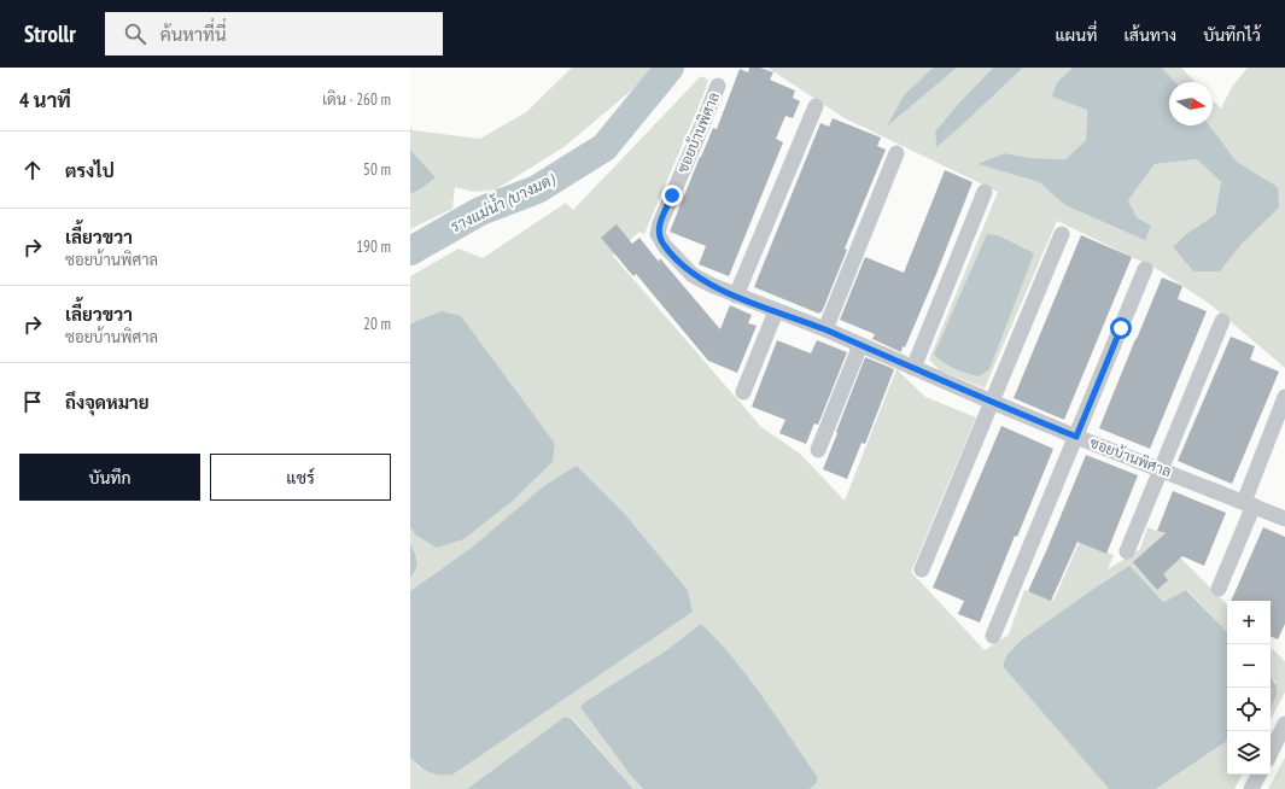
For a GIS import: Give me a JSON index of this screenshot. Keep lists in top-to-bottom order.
{
  "streets": {
    "street": ["ซอยบ้านพิศาล"]
  },
  "water": ["รางแม่น้ำ (บางมด)"],
  "north": "right",
  "page": {
    "header": "Strollr",
    "search": "ค้นหาที่นี่",
    "nav": ["แผนที่", "เส้นทาง", "บันทึกไว้"],
    "heading": ["4 นาที", "เดิน · 260 m"],
    "list": [
      ["ตรงไป", "50 m"],
      ["เลี้ยวขวา", "ซอยบ้านพิศาล", "190 m"],
      ["เลี้ยวขวา", "ซอยบ้านพิศาล", "20 m"],
      "ถึงจุดหมาย"
    ],
    "buttons": ["บันทึก", "แชร์"],
    "map_buttons": ["+", "−"]
  }
}
